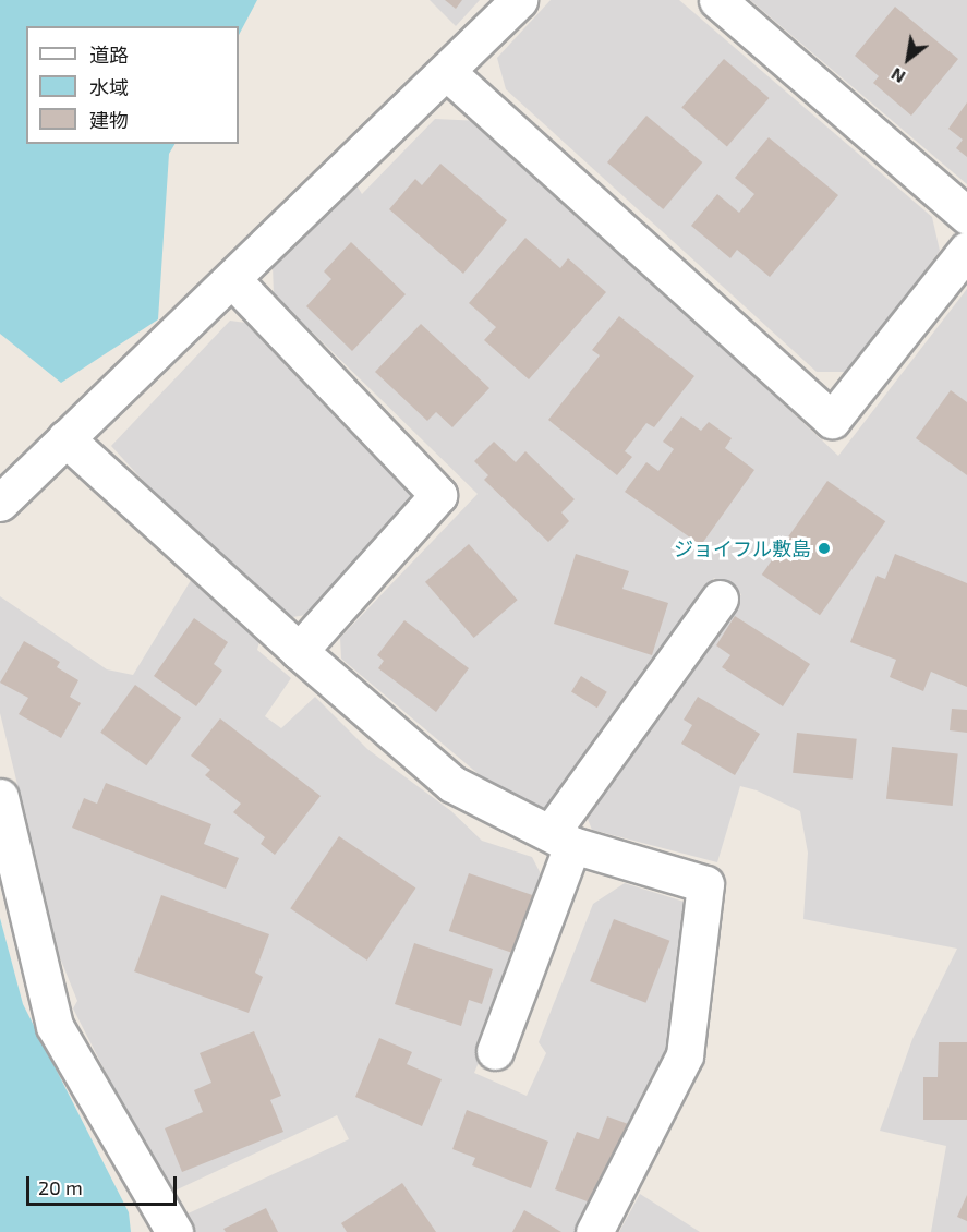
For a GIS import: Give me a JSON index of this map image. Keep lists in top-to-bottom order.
{
  "places": ["ジョイフル敷島"],
  "legend": ["道路", "水域", "建物"],
  "scale_bar": "20 m",
  "north": "bottom left"
}
